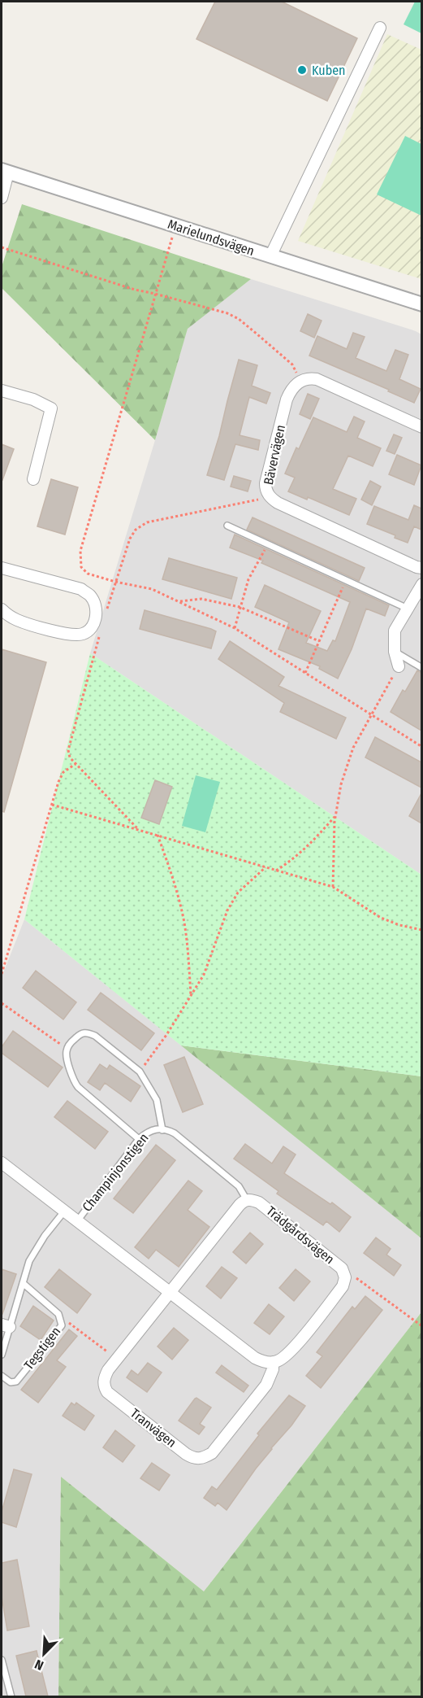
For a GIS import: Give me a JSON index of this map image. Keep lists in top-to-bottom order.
{
  "streets": {
    "street": [
      "Marielundsvägen",
      "Bävervägen",
      "Trädgårdsvägen",
      "Tranvägen"
    ],
    "lane": ["Champinjonstigen", "Tegstigen"]
  },
  "crossings": [
    ["Champinjonstigen", "Trädgårdsvägen"],
    ["Trädgårdsvägen", "Tranvägen"]
  ],
  "places": ["Kuben"],
  "north": "bottom left"
}
